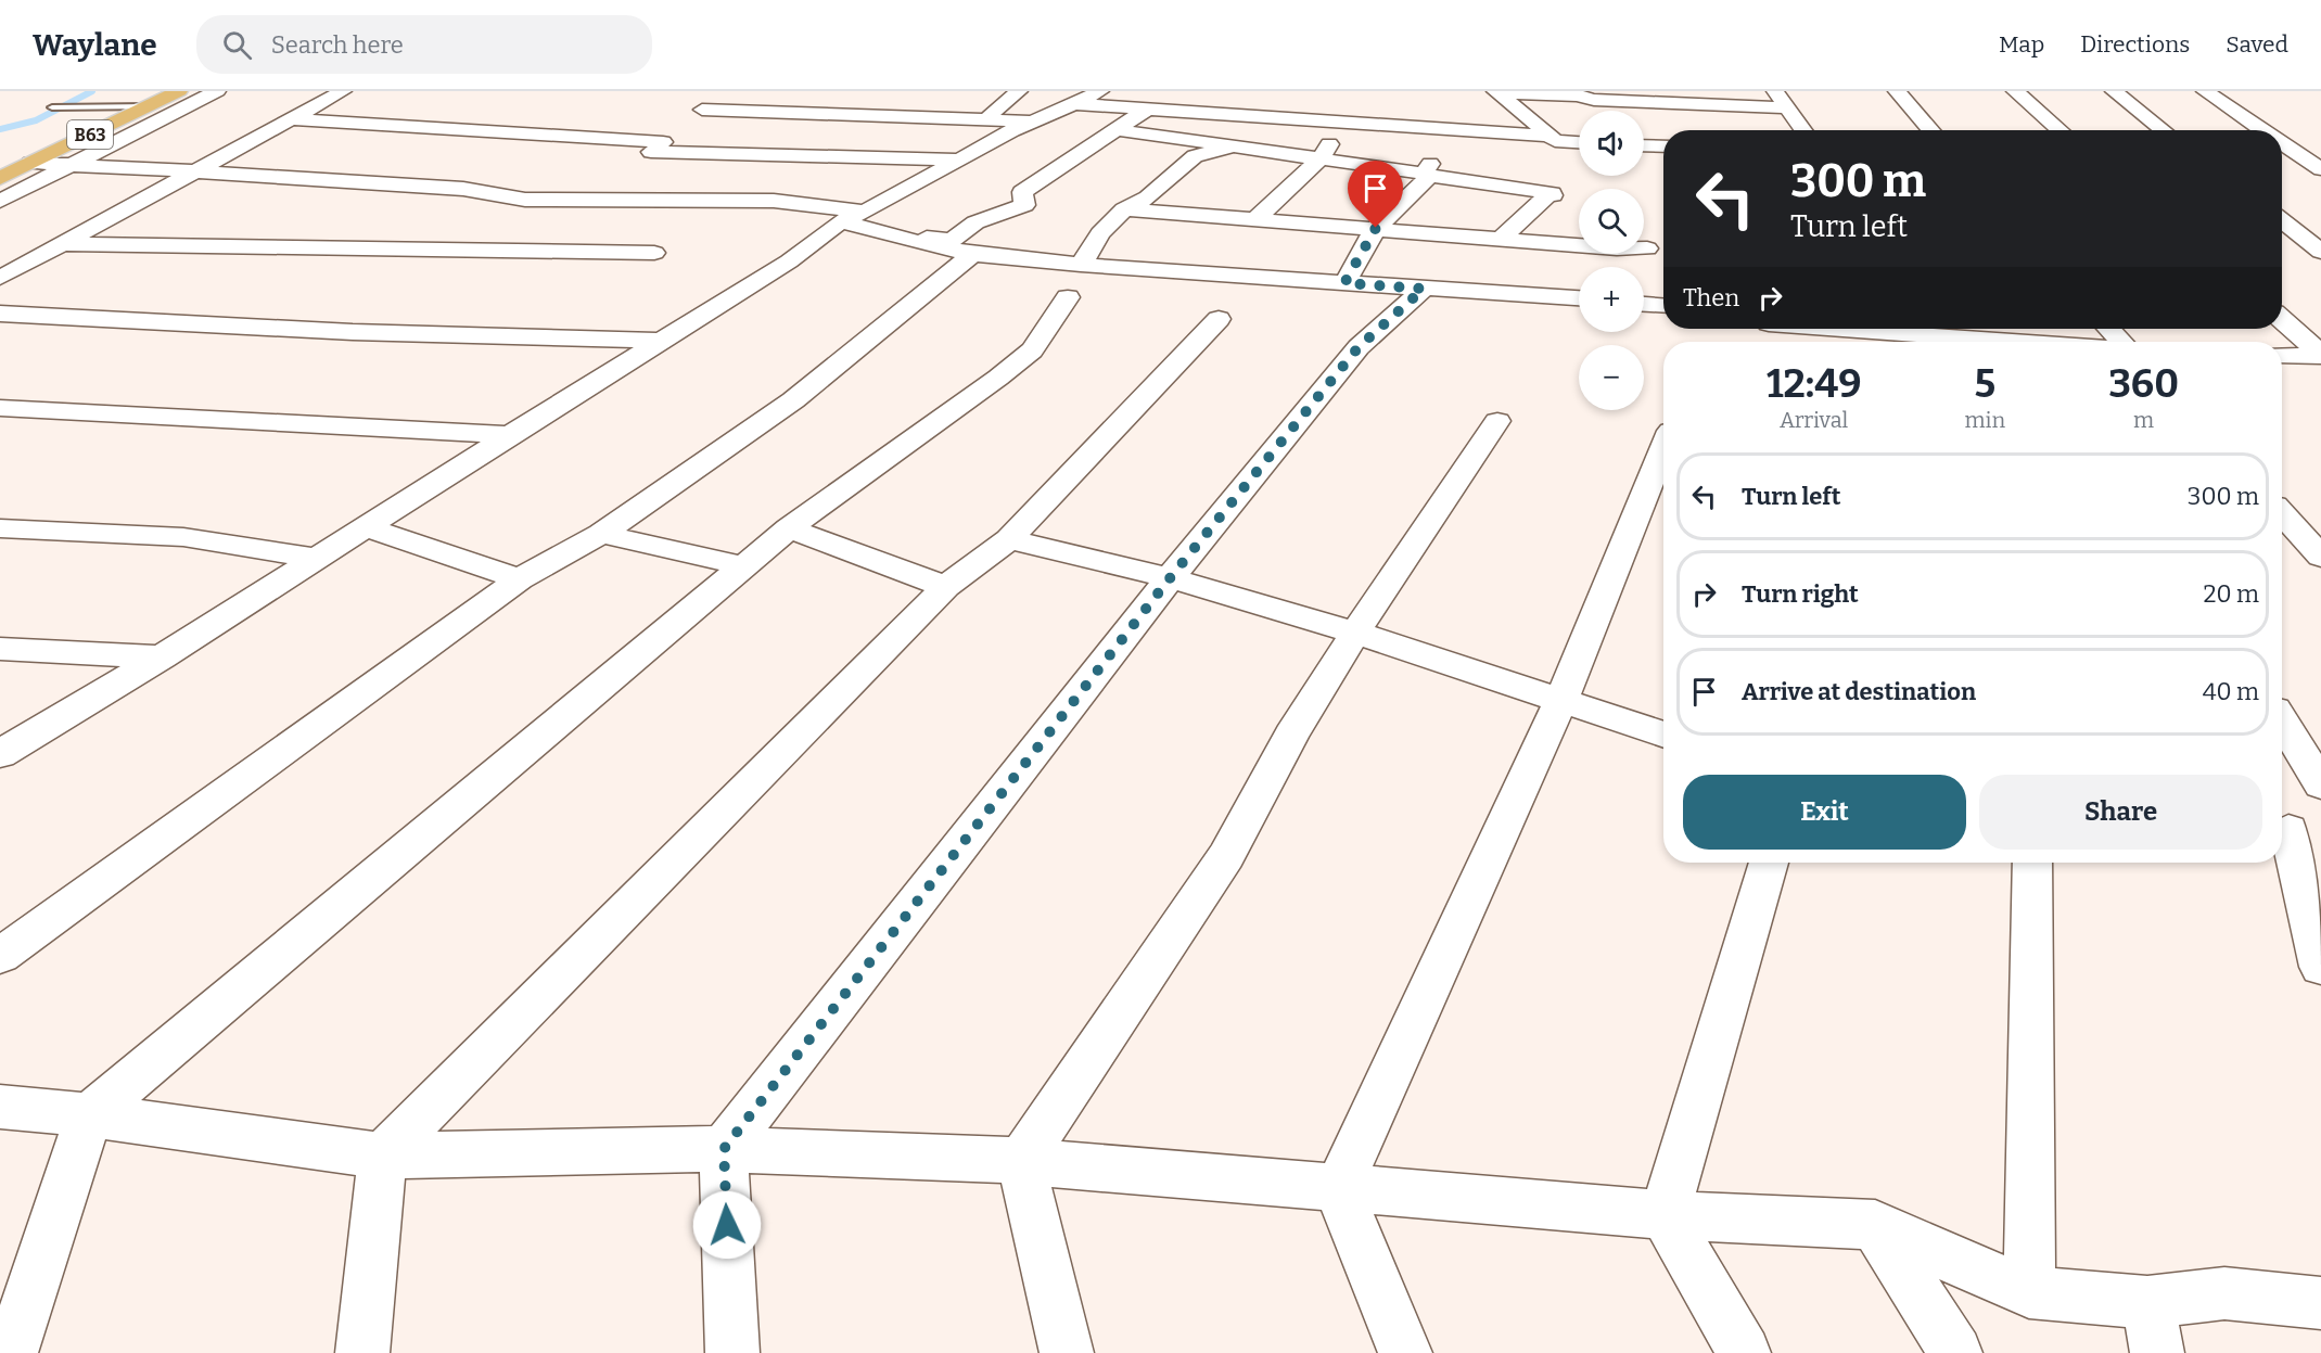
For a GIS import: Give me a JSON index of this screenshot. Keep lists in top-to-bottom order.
{
  "streets": {
    "highway": ["B63"]
  },
  "page": {
    "header": "Waylane",
    "search": "Search here",
    "nav": ["Map", "Directions", "Saved"],
    "map_buttons": ["+", "−"],
    "turn": ["300 m", "Turn left"],
    "then": "Then",
    "eta": [
      "12:49",
      "Arrival",
      "5",
      "min",
      "360",
      "m"
    ],
    "list": [
      {
        "name": "Turn left",
        "value": "300 m"
      },
      {
        "name": "Turn right",
        "value": "20 m"
      },
      {
        "name": "Arrive at destination",
        "value": "40 m"
      }
    ],
    "buttons": ["Exit", "Share"]
  }
}
